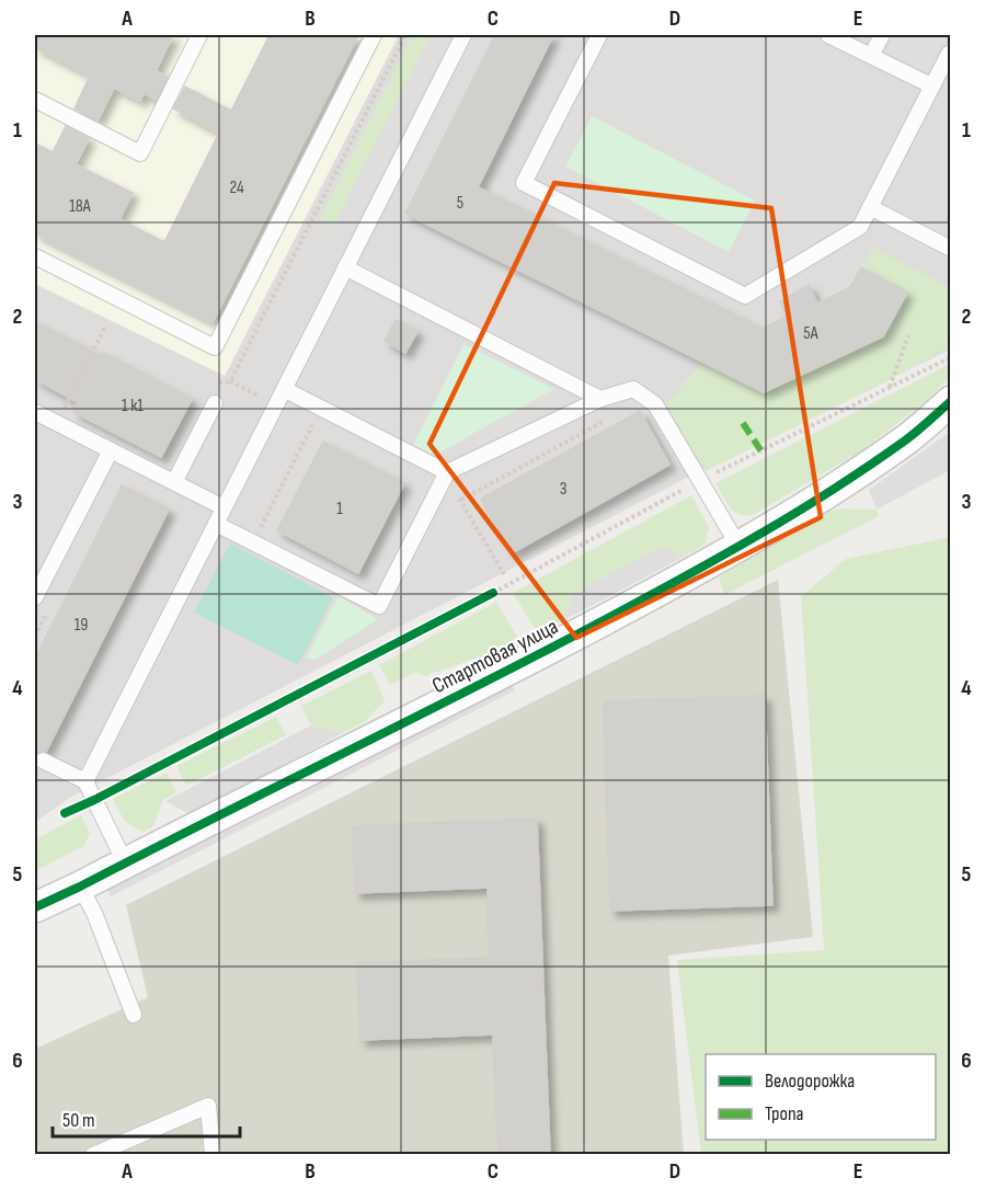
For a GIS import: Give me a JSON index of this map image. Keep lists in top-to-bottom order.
{
  "streets": {
    "street": ["Стартовая улица"]
  },
  "house_numbers": [
    "24",
    "5",
    "18А",
    "5А",
    "1 к1",
    "3",
    "1",
    "19"
  ],
  "legend": ["Велодорожка", "Тропа"],
  "scale_bar": "50 m",
  "grid": {
    "columns": [
      "A",
      "B",
      "C",
      "D",
      "E"
    ],
    "rows": [
      "1",
      "2",
      "3",
      "4",
      "5",
      "6"
    ]
  }
}
